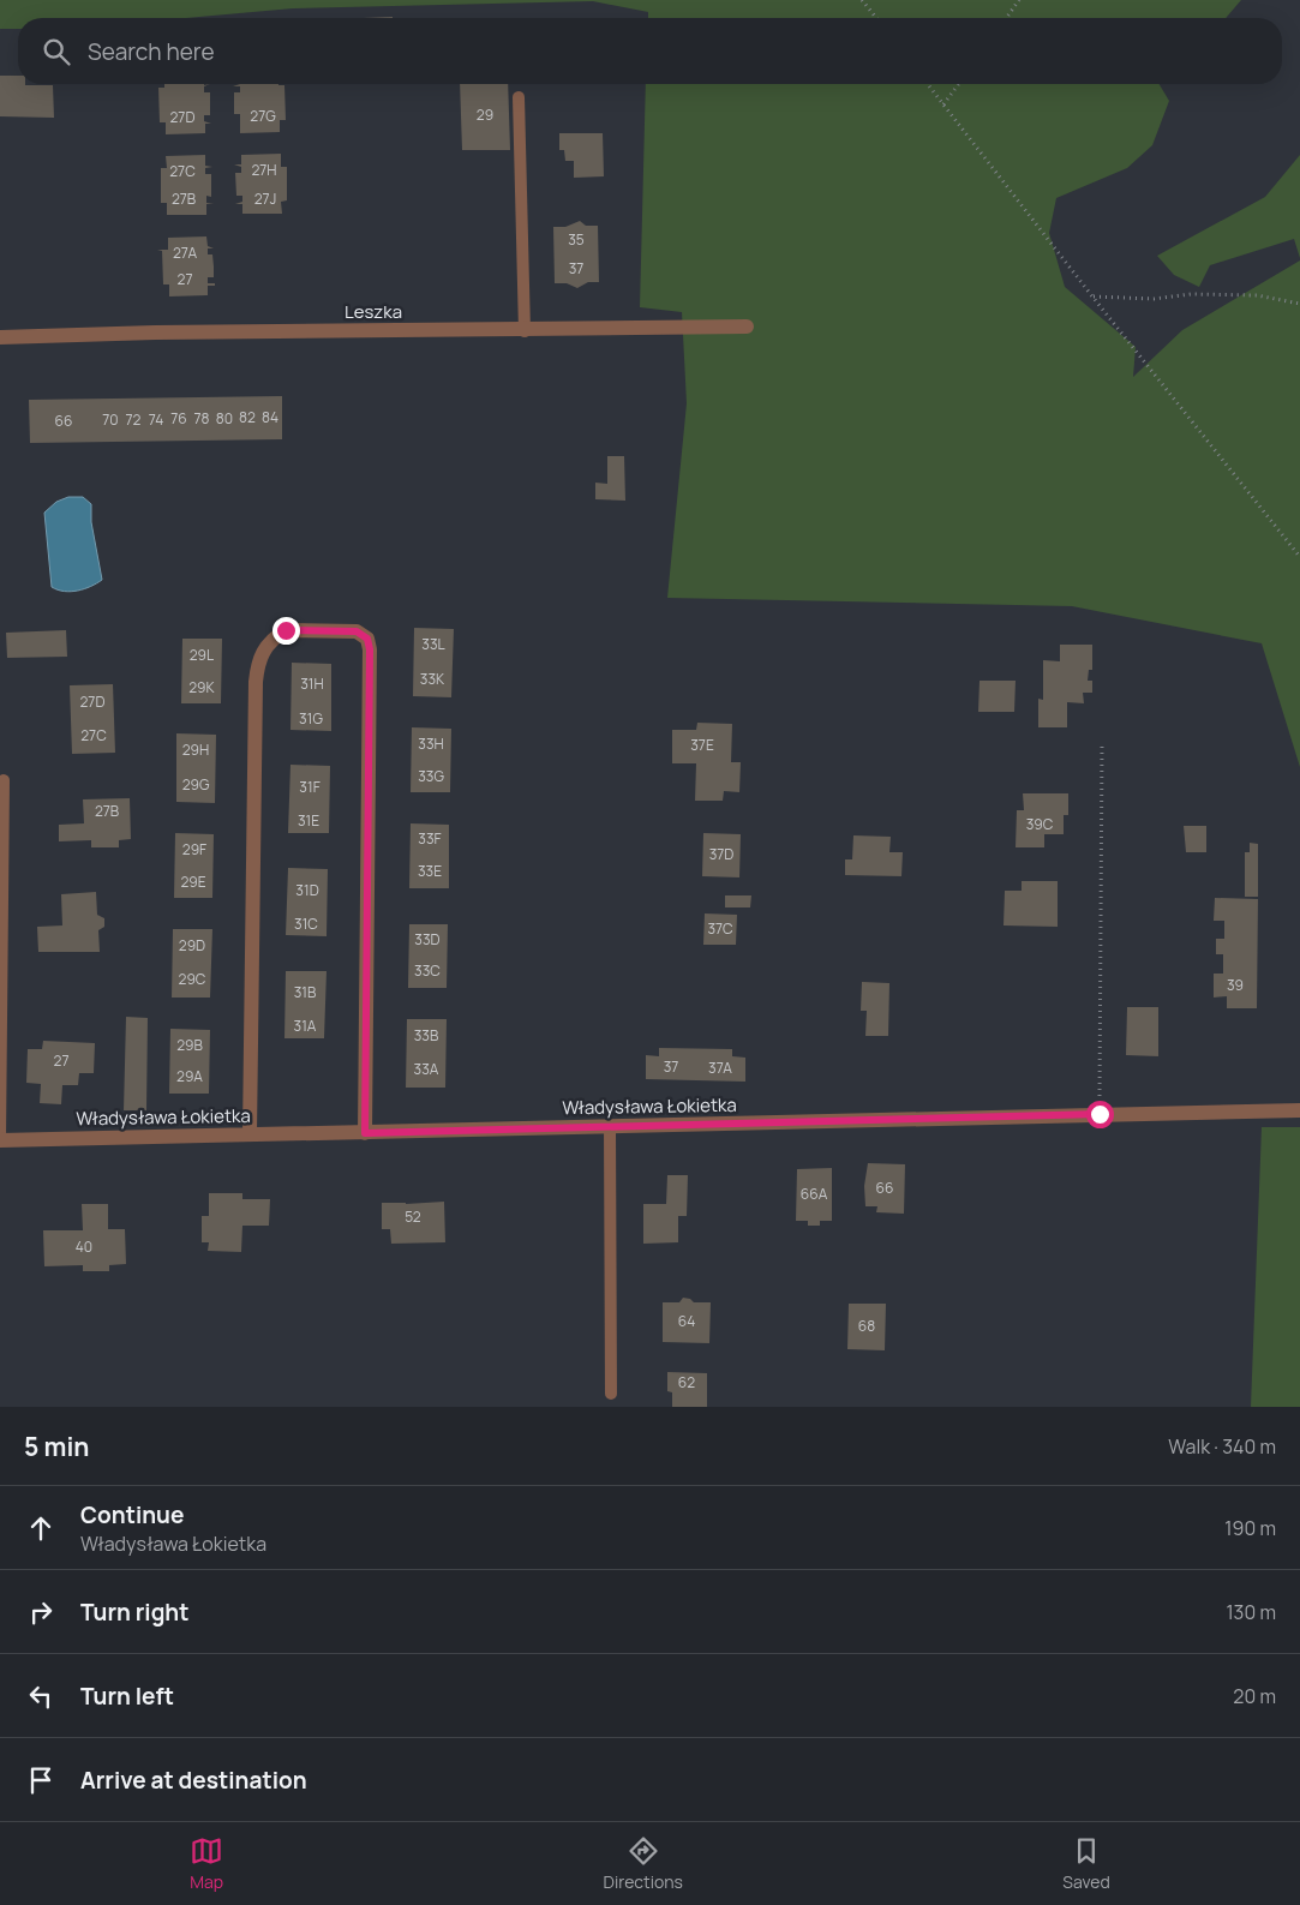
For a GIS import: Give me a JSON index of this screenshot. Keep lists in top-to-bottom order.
{
  "streets": {
    "street": ["Leszka", "Władysława Łokietka"]
  },
  "house_numbers": [
    "29",
    "27G",
    "27D",
    "27H",
    "27C",
    "27B",
    "27J",
    "35",
    "27A",
    "37",
    "27",
    "82",
    "84",
    "76",
    "78",
    "80",
    "70",
    "72",
    "74",
    "66",
    "33L",
    "29L",
    "33K",
    "31H",
    "29K",
    "27D",
    "31G",
    "27C",
    "33H",
    "37E",
    "29H",
    "33G",
    "29G",
    "31F",
    "27B",
    "31E",
    "39C",
    "33F",
    "29F",
    "37D",
    "33E",
    "29E",
    "31D",
    "31C",
    "37C",
    "33D",
    "29D",
    "33C",
    "29C",
    "39",
    "31B",
    "31A",
    "33B",
    "29B",
    "27",
    "37",
    "37A",
    "33A",
    "29A",
    "66",
    "66A",
    "52",
    "40",
    "64",
    "68",
    "62"
  ],
  "page": {
    "search": "Search here",
    "heading": ["5 min", "Walk · 340 m"],
    "list": [
      ["Continue", "Władysława Łokietka", "190 m"],
      ["Turn right", "130 m"],
      ["Turn left", "20 m"],
      "Arrive at destination"
    ],
    "nav": ["Map", "Directions", "Saved"]
  }
}
